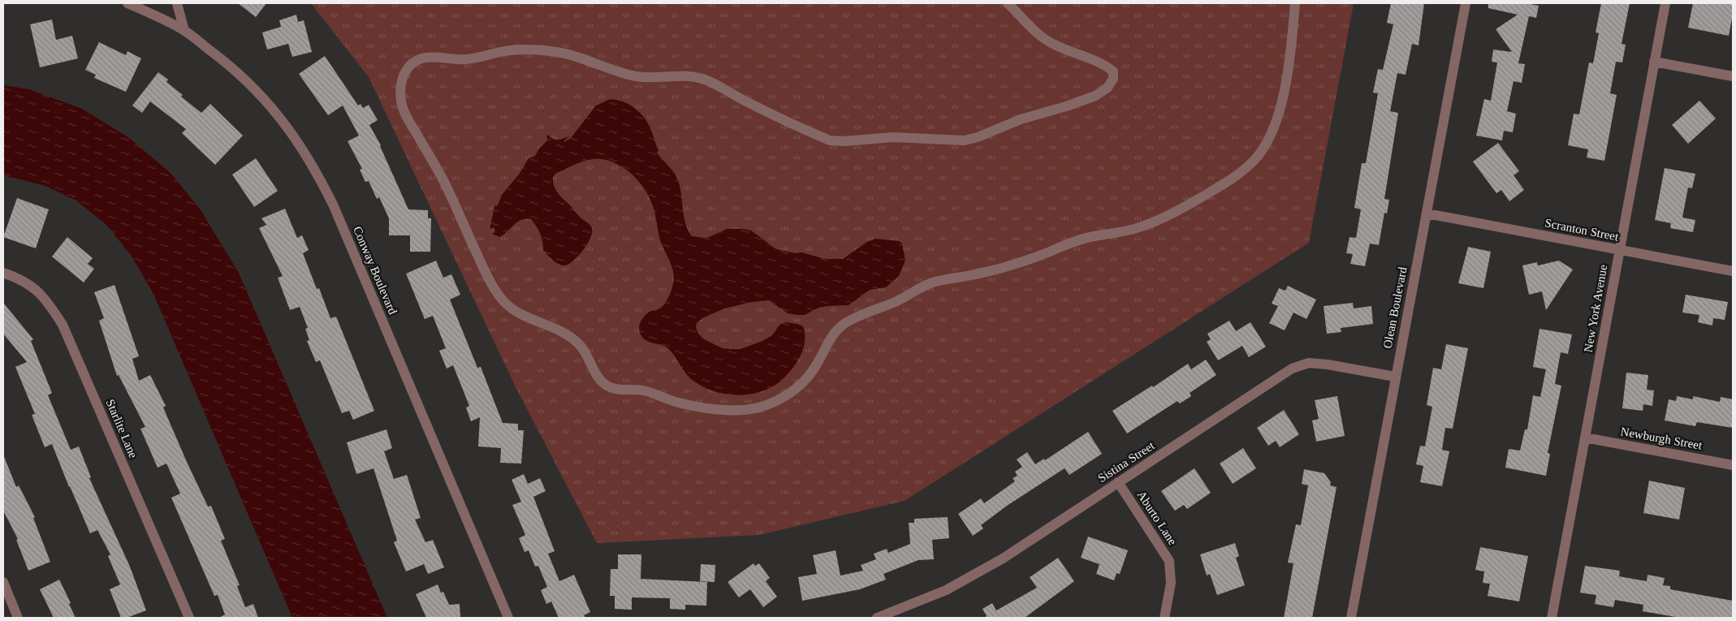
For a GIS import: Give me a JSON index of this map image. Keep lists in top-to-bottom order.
{
  "streets": {
    "street": [
      "Scranton Street",
      "Conway Boulevard",
      "Olean Boulevard",
      "New York Avenue",
      "Starlite Lane",
      "Newburgh Street",
      "Sistina Street",
      "Aburto Lane"
    ]
  },
  "crossings": [
    ["Scranton Street", "Olean Boulevard"],
    ["Scranton Street", "New York Avenue"],
    ["Olean Boulevard", "Sistina Street"],
    ["New York Avenue", "Newburgh Street"],
    ["Sistina Street", "Aburto Lane"]
  ]
}
